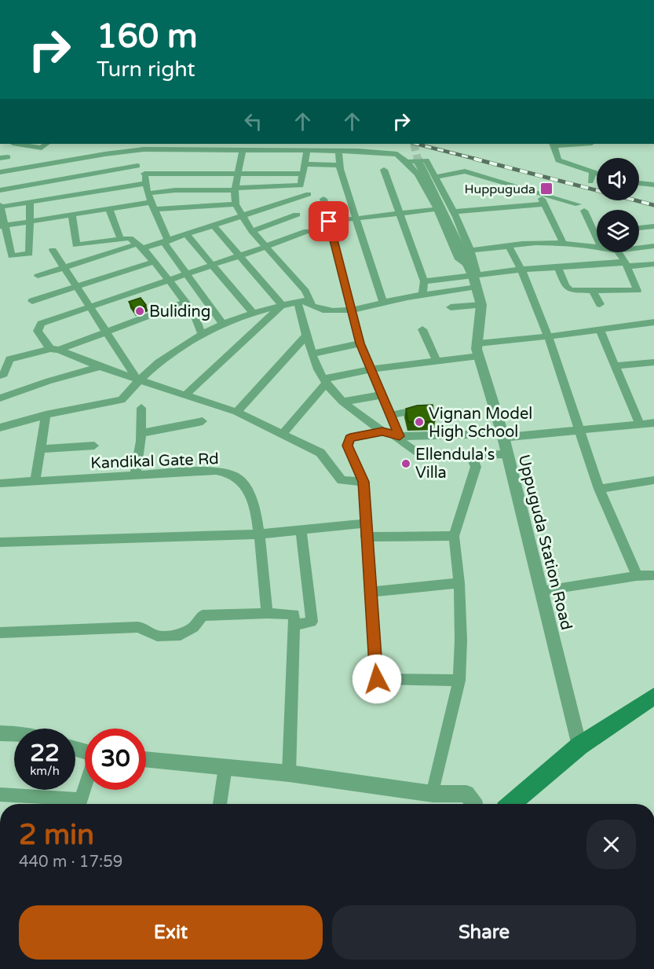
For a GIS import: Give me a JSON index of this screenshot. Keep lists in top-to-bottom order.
{
  "streets": {
    "street": ["Kandikal Gate Rd", "Uppuguda Station Road"]
  },
  "places": {
    "transit": ["Huppuguda"],
    "other": ["Buliding", "Vignan Model High School", "Ellendula's Villa"]
  },
  "page": {
    "turn": ["160 m", "Turn right"],
    "speed": "22 km/h",
    "limit": "30",
    "heading": ["2 min", "440 m · 17:59"],
    "buttons": ["Exit", "Share"]
  }
}
